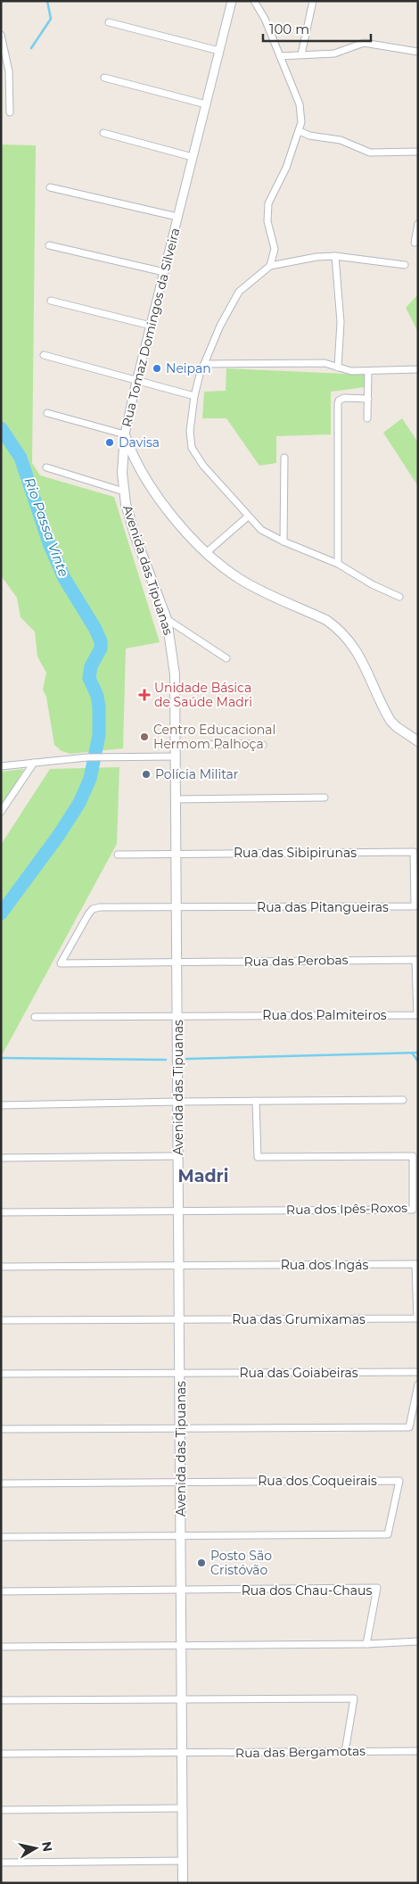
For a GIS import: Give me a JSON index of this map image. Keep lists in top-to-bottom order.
{
  "streets": {
    "main road": ["Rua Tomaz Domingos da Silveira", "Avenida das Tipuanas"],
    "street": [
      "Rua das Sibipirunas",
      "Rua das Pitangueiras",
      "Rua das Perobas",
      "Rua dos Palmiteiros",
      "Rua dos Ipês-Roxos",
      "Rua dos Ingás",
      "Rua das Grumixamas",
      "Rua das Goiabeiras",
      "Rua dos Coqueirais",
      "Rua dos Chau-Chaus",
      "Rua das Bergamotas"
    ]
  },
  "crossings": [
    ["Rua Tomaz Domingos da Silveira", "Avenida das Tipuanas"],
    ["Avenida das Tipuanas", "Rua das Sibipirunas"],
    ["Avenida das Tipuanas", "Rua das Pitangueiras"],
    ["Avenida das Tipuanas", "Rua das Perobas"],
    ["Avenida das Tipuanas", "Rua dos Palmiteiros"],
    ["Avenida das Tipuanas", "Rua dos Ipês-Roxos"],
    ["Avenida das Tipuanas", "Rua dos Ingás"],
    ["Avenida das Tipuanas", "Rua das Grumixamas"],
    ["Avenida das Tipuanas", "Rua das Goiabeiras"],
    ["Avenida das Tipuanas", "Rua dos Coqueirais"],
    ["Avenida das Tipuanas", "Rua dos Chau-Chaus"],
    ["Avenida das Tipuanas", "Rua das Bergamotas"],
    ["Rua das Sibipirunas", "Rua das Pitangueiras"],
    ["Rua das Pitangueiras", "Rua das Perobas"],
    ["Rua das Perobas", "Rua dos Palmiteiros"],
    ["Rua dos Ingás", "Rua das Grumixamas"]
  ],
  "districts": ["Madri"],
  "water": ["Rio Passa Vinte"],
  "places": {
    "other": [
      "Neipan",
      "Davisa",
      "Centro Educacional Hermom Palhoça",
      "Polícia Militar",
      "Posto São Cristóvão"
    ],
    "health": ["Unidade Básica de Saúde Madri"]
  },
  "scale_bar": "100 m",
  "north": "right"
}
